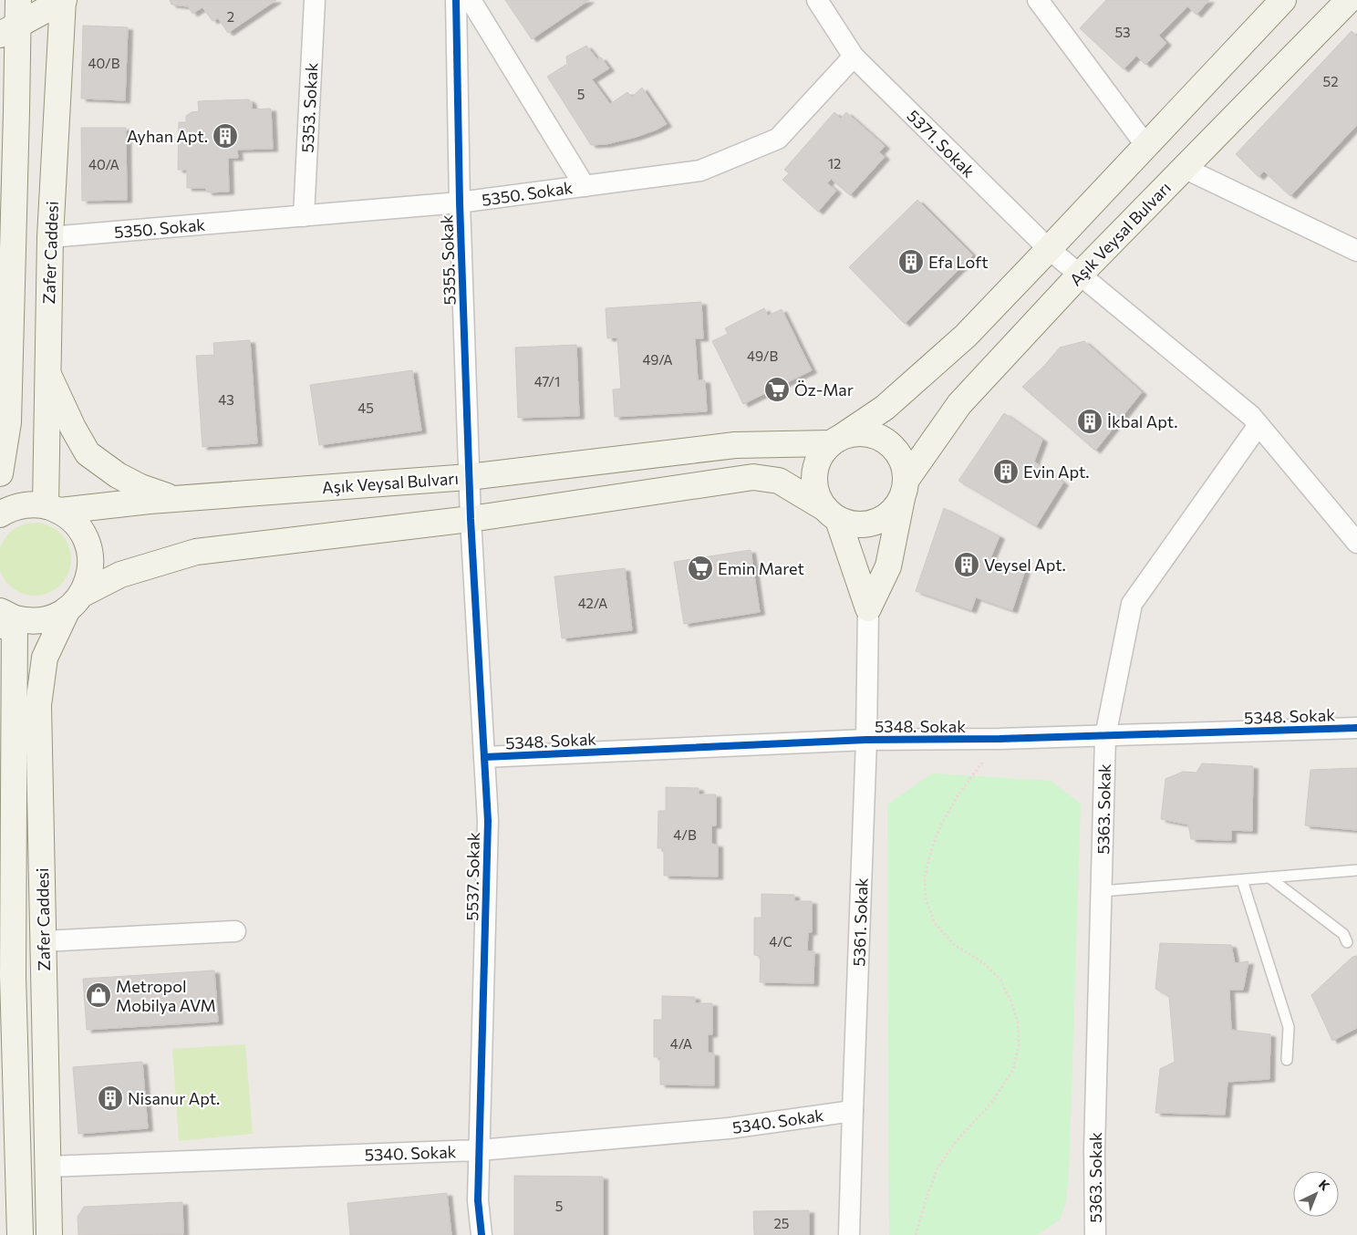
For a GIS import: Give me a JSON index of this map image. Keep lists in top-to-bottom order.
{
  "streets": {
    "main road": ["Aşık Veysal Bulvarı", "Zafer Caddesi"],
    "street": [
      "5353. Sokak",
      "5371. Sokak",
      "5350. Sokak",
      "5355. Sokak",
      "5348. Sokak",
      "5363. Sokak",
      "5537. Sokak",
      "5361. Sokak",
      "5340. Sokak"
    ]
  },
  "crossings": [
    ["5353. Sokak", "5350. Sokak"],
    ["5371. Sokak", "5350. Sokak"],
    ["5371. Sokak", "Aşık Veysal Bulvarı"],
    ["5371. Sokak", "5363. Sokak"],
    ["5350. Sokak", "Zafer Caddesi"],
    ["5350. Sokak", "5355. Sokak"],
    ["Aşık Veysal Bulvarı", "Zafer Caddesi"],
    ["Aşık Veysal Bulvarı", "5355. Sokak"],
    ["Zafer Caddesi", "5340. Sokak"],
    ["5355. Sokak", "5537. Sokak"],
    ["5348. Sokak", "5363. Sokak"],
    ["5348. Sokak", "5537. Sokak"],
    ["5348. Sokak", "5361. Sokak"],
    ["5537. Sokak", "5340. Sokak"],
    ["5361. Sokak", "5340. Sokak"]
  ],
  "places": {
    "building": [
      "Ayhan Apt.",
      "Efa Loft",
      "İkbal Apt.",
      "Evin Apt.",
      "Veysel Apt.",
      "Nisanur Apt."
    ],
    "supermarket": ["Öz-Mar", "Emin Maret"],
    "shop": ["Metropol Mobilya AVM"]
  },
  "house_numbers": [
    "2",
    "53",
    "40/B",
    "52",
    "5",
    "12",
    "40/A",
    "49/B",
    "49/A",
    "47/1",
    "43",
    "45",
    "42/A",
    "4/B",
    "4/C",
    "4/A",
    "5",
    "25"
  ],
  "north": "top right"
}
